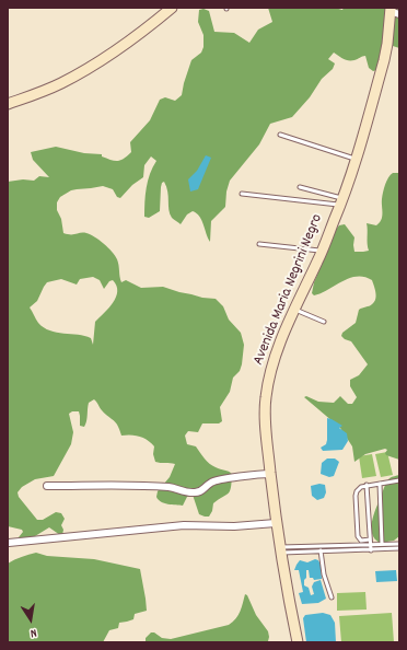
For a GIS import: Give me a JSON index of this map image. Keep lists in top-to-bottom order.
{
  "streets": {
    "street": ["Avenida Maria Negrini Negro"]
  },
  "north": "bottom"
}
